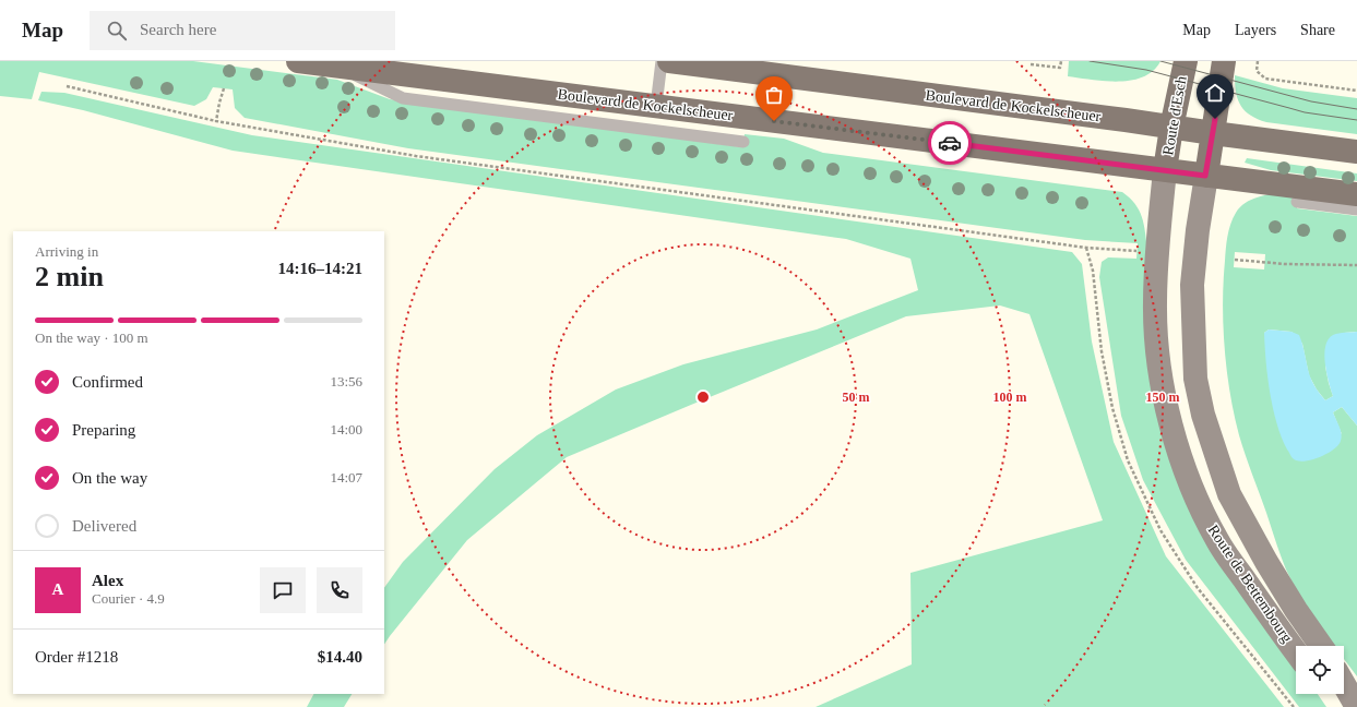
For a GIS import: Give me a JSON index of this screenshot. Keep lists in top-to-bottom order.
{
  "streets": {
    "main road": ["Boulevard de Kockelscheuer", "Route d'Esch", "Route de Bettembourg"]
  },
  "crossings": [
    ["Boulevard de Kockelscheuer", "Route d'Esch"],
    ["Boulevard de Kockelscheuer", "Route de Bettembourg"],
    ["Route d'Esch", "Route de Bettembourg"]
  ],
  "page": {
    "header": "Map",
    "search": "Search here",
    "nav": ["Map", "Layers", "Share"],
    "heading": ["2 min", "Arriving in", "14:16–14:21"],
    "panel": [
      "Alex",
      "Courier · 4.9",
      "Order #1218",
      "$14.40"
    ],
    "bar": "On the way · 100 m",
    "list": [
      ["Confirmed", "13:56"],
      ["Preparing", "14:00"],
      ["On the way", "14:07"],
      "Delivered"
    ],
    "round": "A"
  },
  "rings": ["50 m", "100 m", "150 m"]
}
